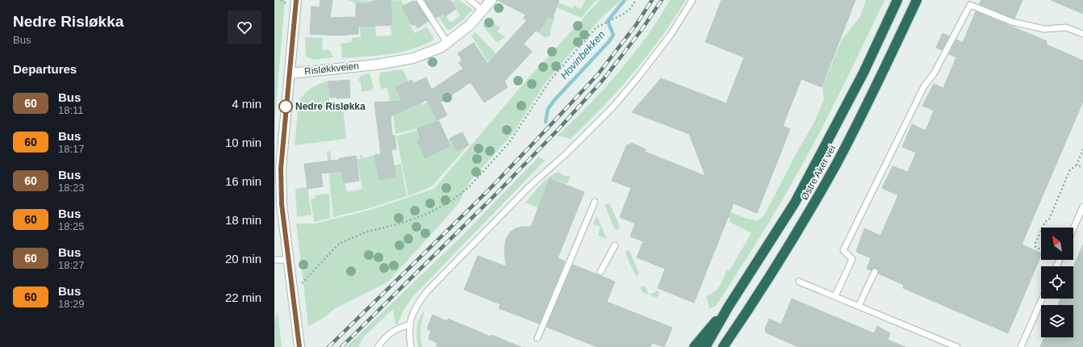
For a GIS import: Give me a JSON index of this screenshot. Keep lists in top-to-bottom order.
{
  "streets": {
    "highway": ["Østre Aker vei"],
    "street": ["Risløkkveien"]
  },
  "water": ["Hovinbekken"],
  "places": ["Nedre Risløkka"],
  "lines": ["bus line 60"],
  "north": "top left",
  "page": {
    "heading": [
      ["Nedre Risløkka", "Bus"],
      "Departures"
    ],
    "list": [
      {
        "mark": "60",
        "name": "Bus",
        "note": "18:11",
        "value": "4 min"
      },
      {
        "mark": "60",
        "name": "Bus",
        "note": "18:17",
        "value": "10 min"
      },
      {
        "mark": "60",
        "name": "Bus",
        "note": "18:23",
        "value": "16 min"
      },
      {
        "mark": "60",
        "name": "Bus",
        "note": "18:25",
        "value": "18 min"
      },
      {
        "mark": "60",
        "name": "Bus",
        "note": "18:27",
        "value": "20 min"
      },
      {
        "mark": "60",
        "name": "Bus",
        "note": "18:29",
        "value": "22 min"
      }
    ]
  }
}
